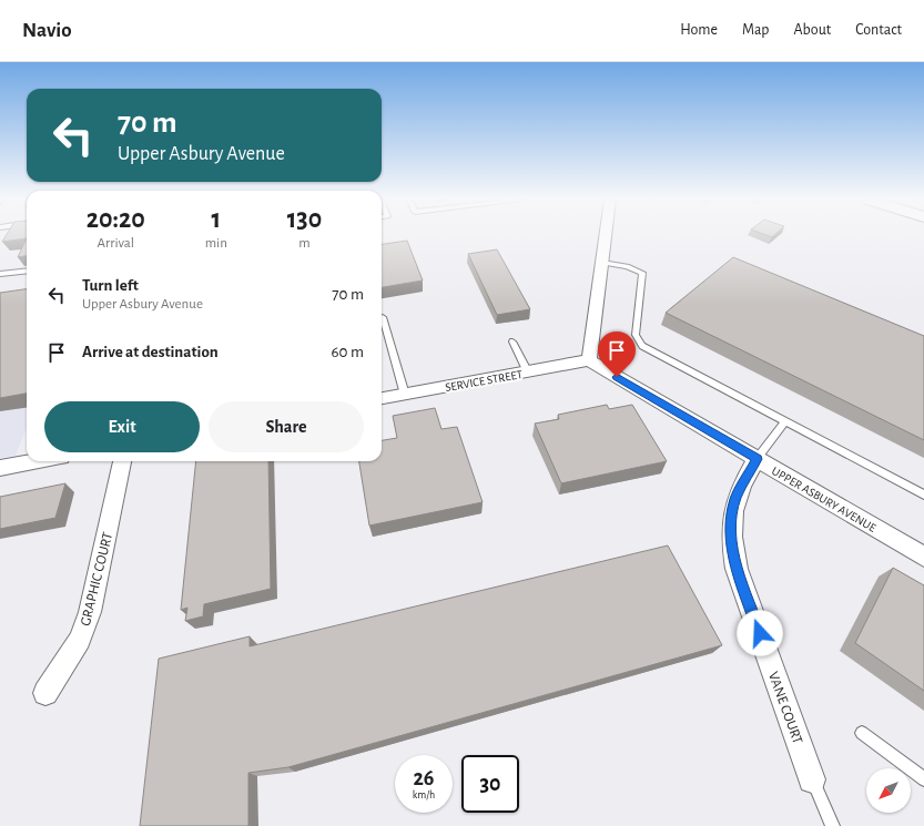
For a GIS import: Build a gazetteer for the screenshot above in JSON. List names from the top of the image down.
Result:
{
  "streets": {
    "street": [
      "SERVICE STREET",
      "UPPER ASBURY AVENUE",
      "GRAPHIC COURT",
      "VANE COURT"
    ]
  },
  "crossings": [
    ["SERVICE STREET", "UPPER ASBURY AVENUE"],
    ["UPPER ASBURY AVENUE", "VANE COURT"]
  ],
  "north": "bottom left",
  "page": {
    "header": "Navio",
    "nav": [
      "Home",
      "Map",
      "About",
      "Contact"
    ],
    "turn": ["70 m", "Upper Asbury Avenue"],
    "eta": [
      "20:20",
      "Arrival",
      "1",
      "min",
      "130",
      "m"
    ],
    "list": [
      {
        "name": "Turn left",
        "note": "Upper Asbury Avenue",
        "value": "70 m"
      },
      {
        "name": "Arrive at destination",
        "value": "60 m"
      }
    ],
    "buttons": ["Exit", "Share"],
    "speed": "26 km/h",
    "limit": "30"
  }
}
